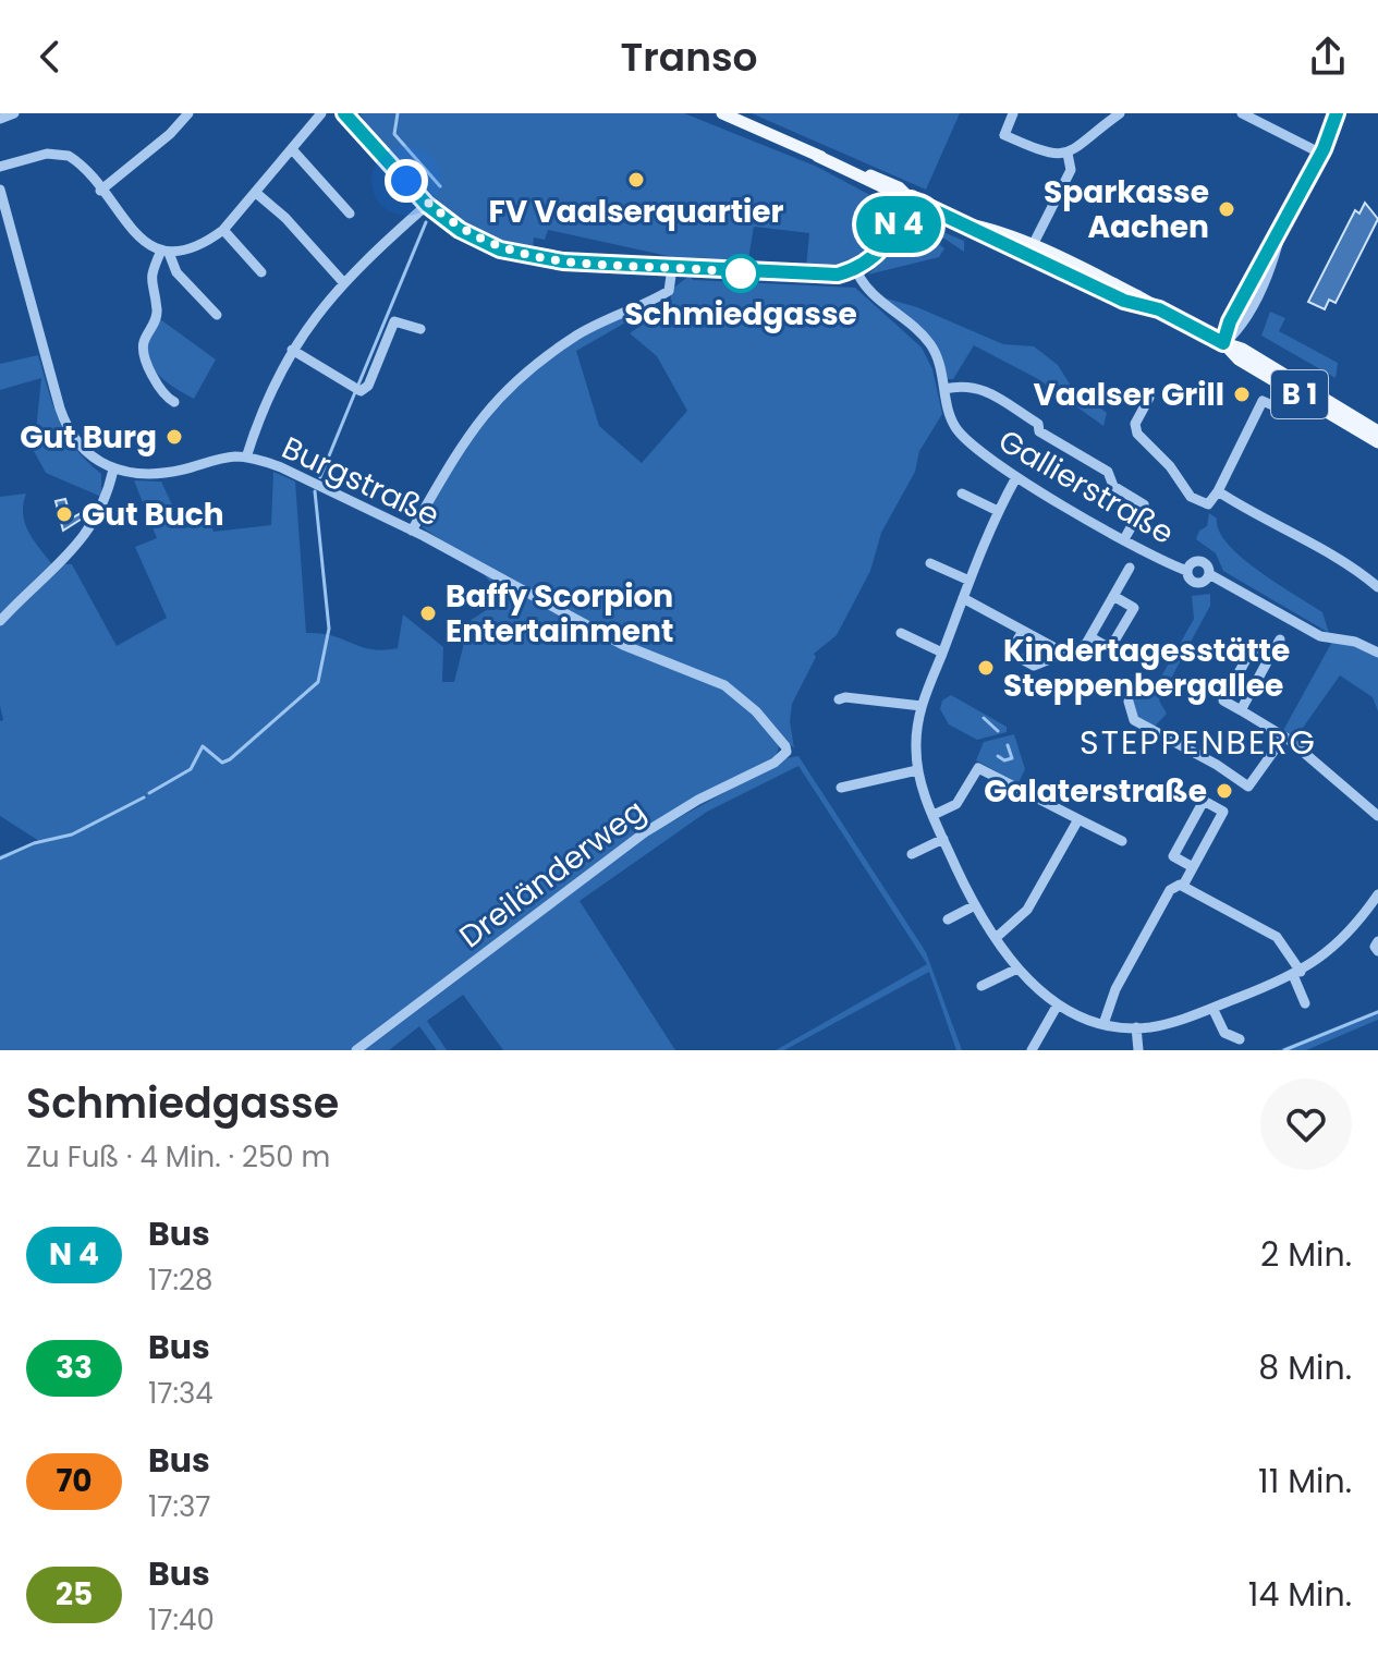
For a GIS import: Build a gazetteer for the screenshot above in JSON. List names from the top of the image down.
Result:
{
  "streets": {
    "main road": ["B 1"],
    "street": ["Burgstraße", "Gallierstraße", "Dreiländerweg"]
  },
  "crossings": [
    ["Burgstraße", "Dreiländerweg"]
  ],
  "districts": ["STEPPENBERG"],
  "places": [
    "FV Vaalserquartier",
    "Sparkasse Aachen",
    "Schmiedgasse",
    "Vaalser Grill",
    "Gut Burg",
    "Gut Buch",
    "Baffy Scorpion Entertainment",
    "Kindertagesstätte Steppenbergallee",
    "Galaterstraße"
  ],
  "page": {
    "header": "Transo",
    "on_map": "N 4",
    "heading": ["Schmiedgasse", "Zu Fuß · 4 Min. · 250 m"],
    "list": [
      {
        "mark": "N 4",
        "name": "Bus",
        "note": "17:28",
        "value": "2 Min."
      },
      {
        "mark": "33",
        "name": "Bus",
        "note": "17:34",
        "value": "8 Min."
      },
      {
        "mark": "70",
        "name": "Bus",
        "note": "17:37",
        "value": "11 Min."
      },
      {
        "mark": "25",
        "name": "Bus",
        "note": "17:40",
        "value": "14 Min."
      }
    ]
  }
}
